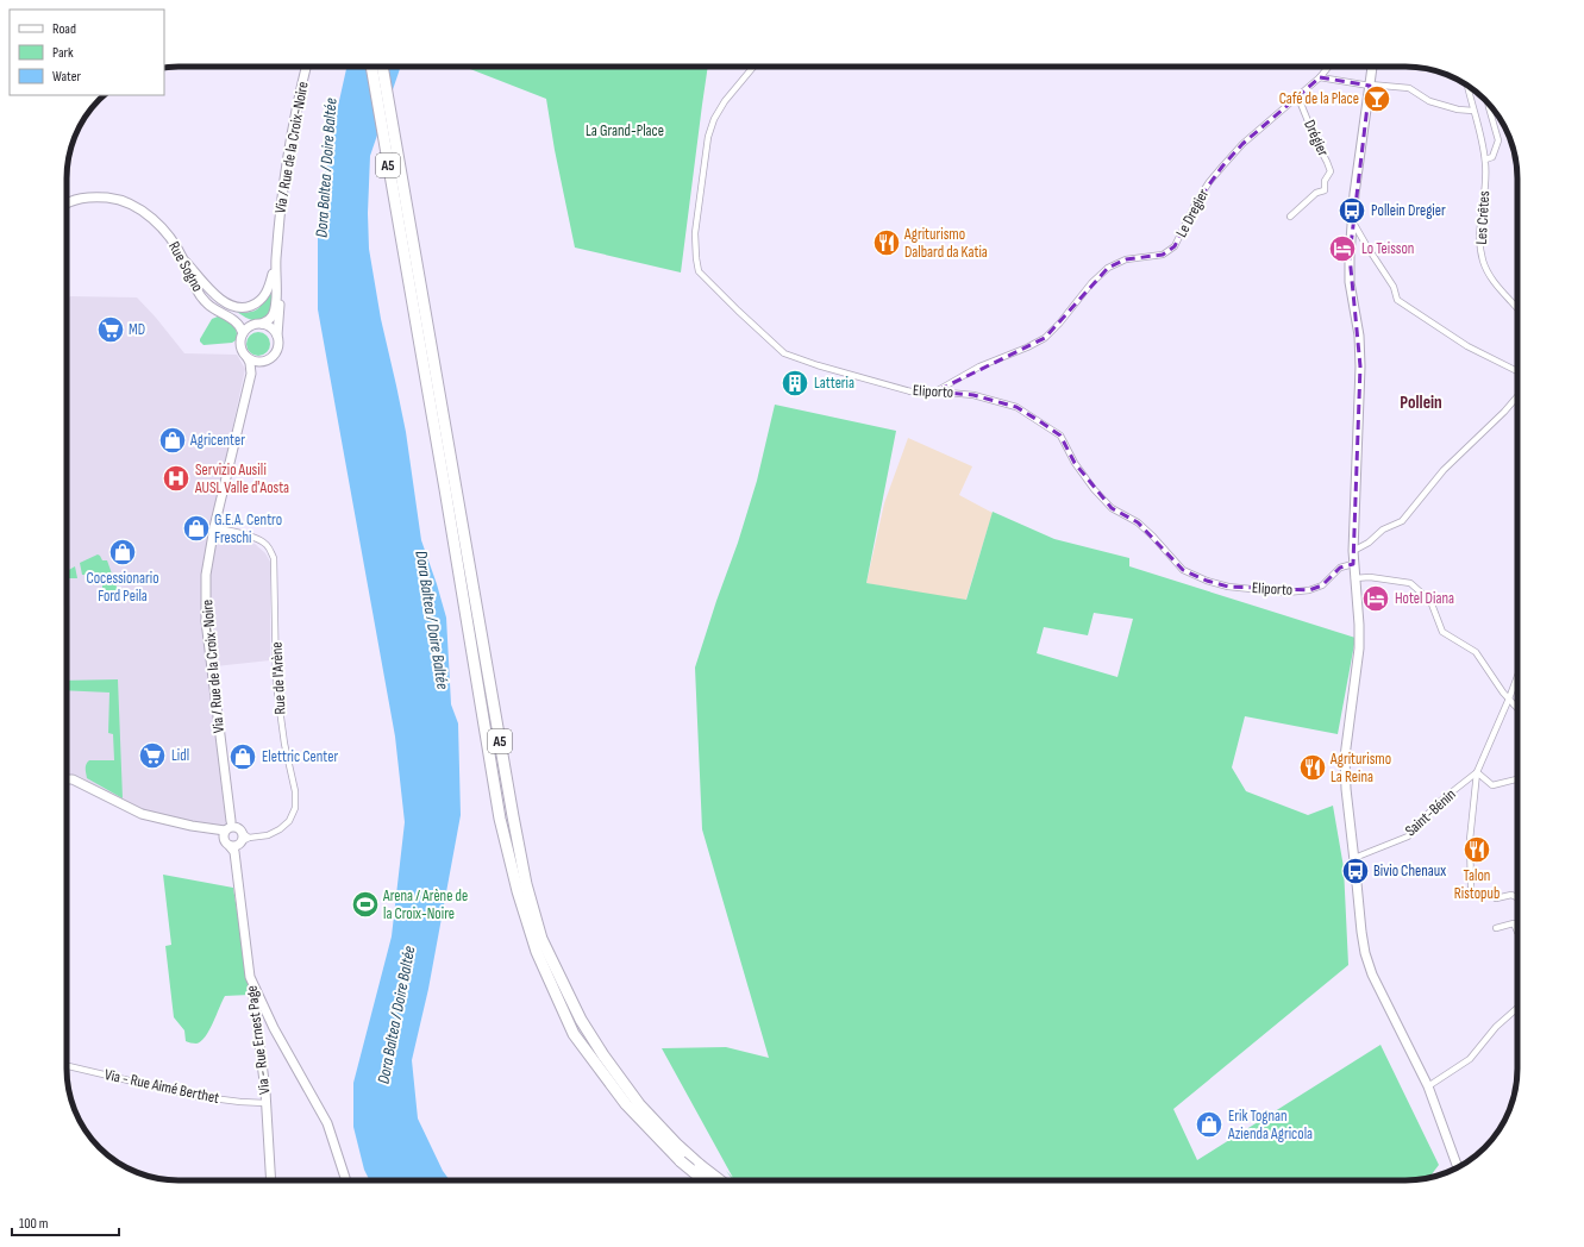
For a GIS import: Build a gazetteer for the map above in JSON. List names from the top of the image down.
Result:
{
  "streets": {
    "highway": ["A5"],
    "street": [
      "Drégier",
      "Via / Rue de la Croix-Noire",
      "Le Dregier",
      "Les Crêtes",
      "Rue Sogno",
      "Eliporto",
      "Rue de l'Arène",
      "Saint-Bénin",
      "Via - Rue Ernest Page",
      "Via - Rue Aimé Berthet"
    ]
  },
  "crossings": [
    ["Drégier", "Le Dregier"],
    ["Via / Rue de la Croix-Noire", "Rue Sogno"],
    ["Via / Rue de la Croix-Noire", "Rue de l'Arène"],
    ["Via / Rue de la Croix-Noire", "Via - Rue Ernest Page"],
    ["Le Dregier", "Eliporto"],
    ["Via - Rue Ernest Page", "Via - Rue Aimé Berthet"]
  ],
  "districts": ["Pollein"],
  "water": ["Dora Baltea / Doire Baltée"],
  "parks": ["La Grand-Place"],
  "places": {
    "bar": ["Café de la Place"],
    "bus stop": ["Pollein Dregier", "Bivio Chenaux"],
    "restaurant": ["Agriturismo Dalbard da Katia", "Agriturismo La Reina", "Talon Ristopub"],
    "hotel": ["Lo Teisson", "Hotel Diana"],
    "supermarket": ["MD", "Lidl"],
    "building": ["Latteria"],
    "shop": [
      "Agricenter",
      "G.E.A. Centro Freschi",
      "Cocessionario Ford Peila",
      "Elettric Center",
      "Erik Tognan Azienda Agricola"
    ],
    "hospital": ["Servizio Ausili AUSL Valle d'Aosta"],
    "sports": ["Arena / Arène de la Croix-Noire"]
  },
  "legend": ["Road", "Park", "Water"],
  "scale_bar": "100 m"
}
